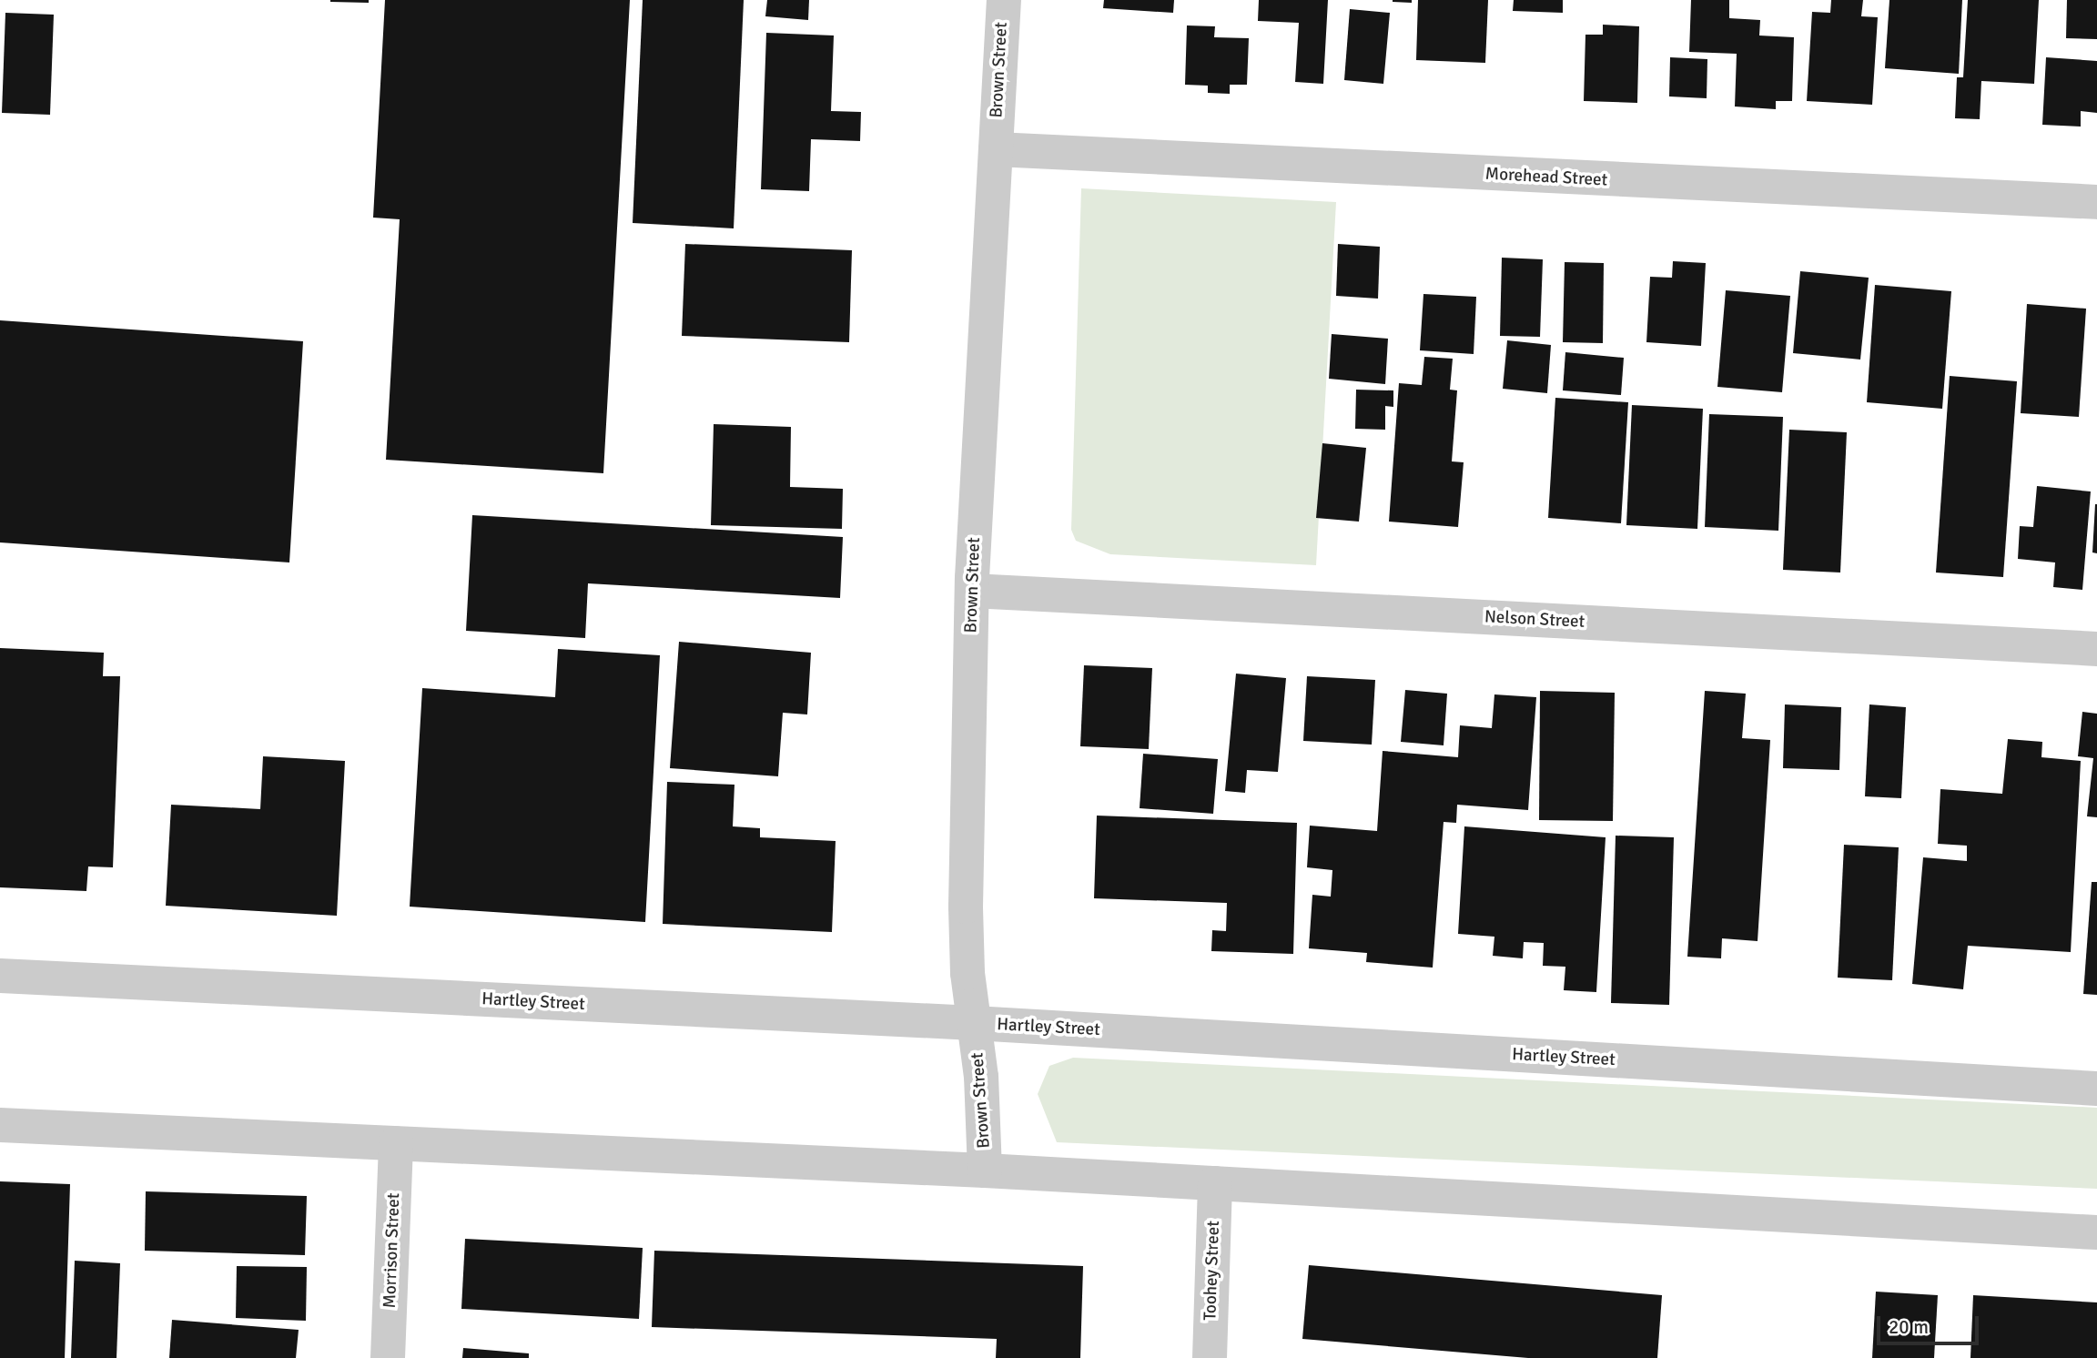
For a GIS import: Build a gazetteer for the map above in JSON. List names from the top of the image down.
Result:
{
  "streets": {
    "street": [
      "Brown Street",
      "Morehead Street",
      "Nelson Street",
      "Hartley Street",
      "Morrison Street",
      "Toohey Street"
    ]
  },
  "crossings": [
    ["Brown Street", "Morehead Street"],
    ["Brown Street", "Nelson Street"],
    ["Brown Street", "Hartley Street"]
  ],
  "scale_bar": "20 m"
}
